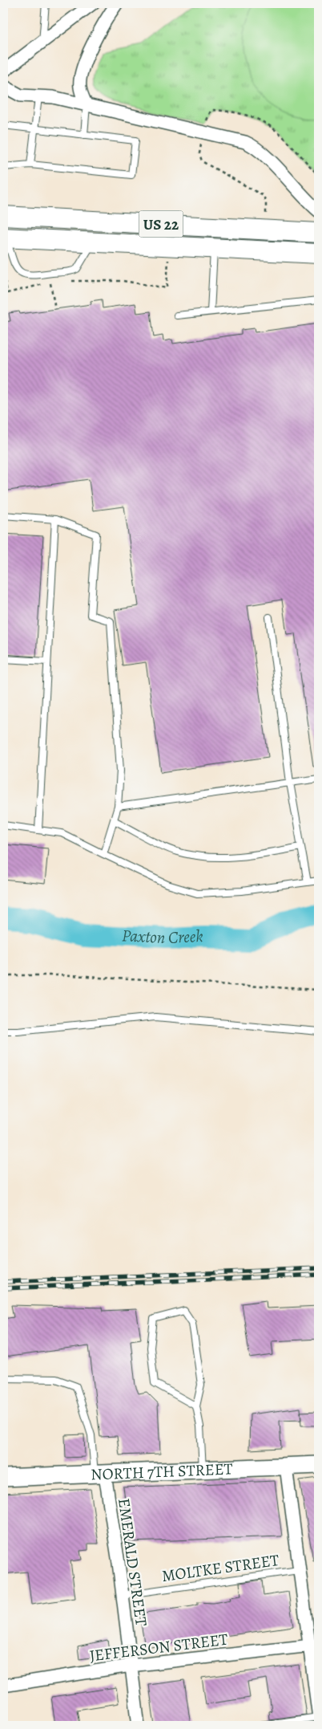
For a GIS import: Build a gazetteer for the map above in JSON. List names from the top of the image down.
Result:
{
  "streets": {
    "highway": ["US 22"],
    "main road": ["NORTH 7TH STREET"],
    "street": ["EMERALD STREET", "JEFFERSON STREET"],
    "lane": ["MOLTKE STREET"]
  },
  "crossings": [
    ["NORTH 7TH STREET", "EMERALD STREET"],
    ["EMERALD STREET", "MOLTKE STREET"],
    ["EMERALD STREET", "JEFFERSON STREET"]
  ],
  "water": ["Paxton Creek"]
}
